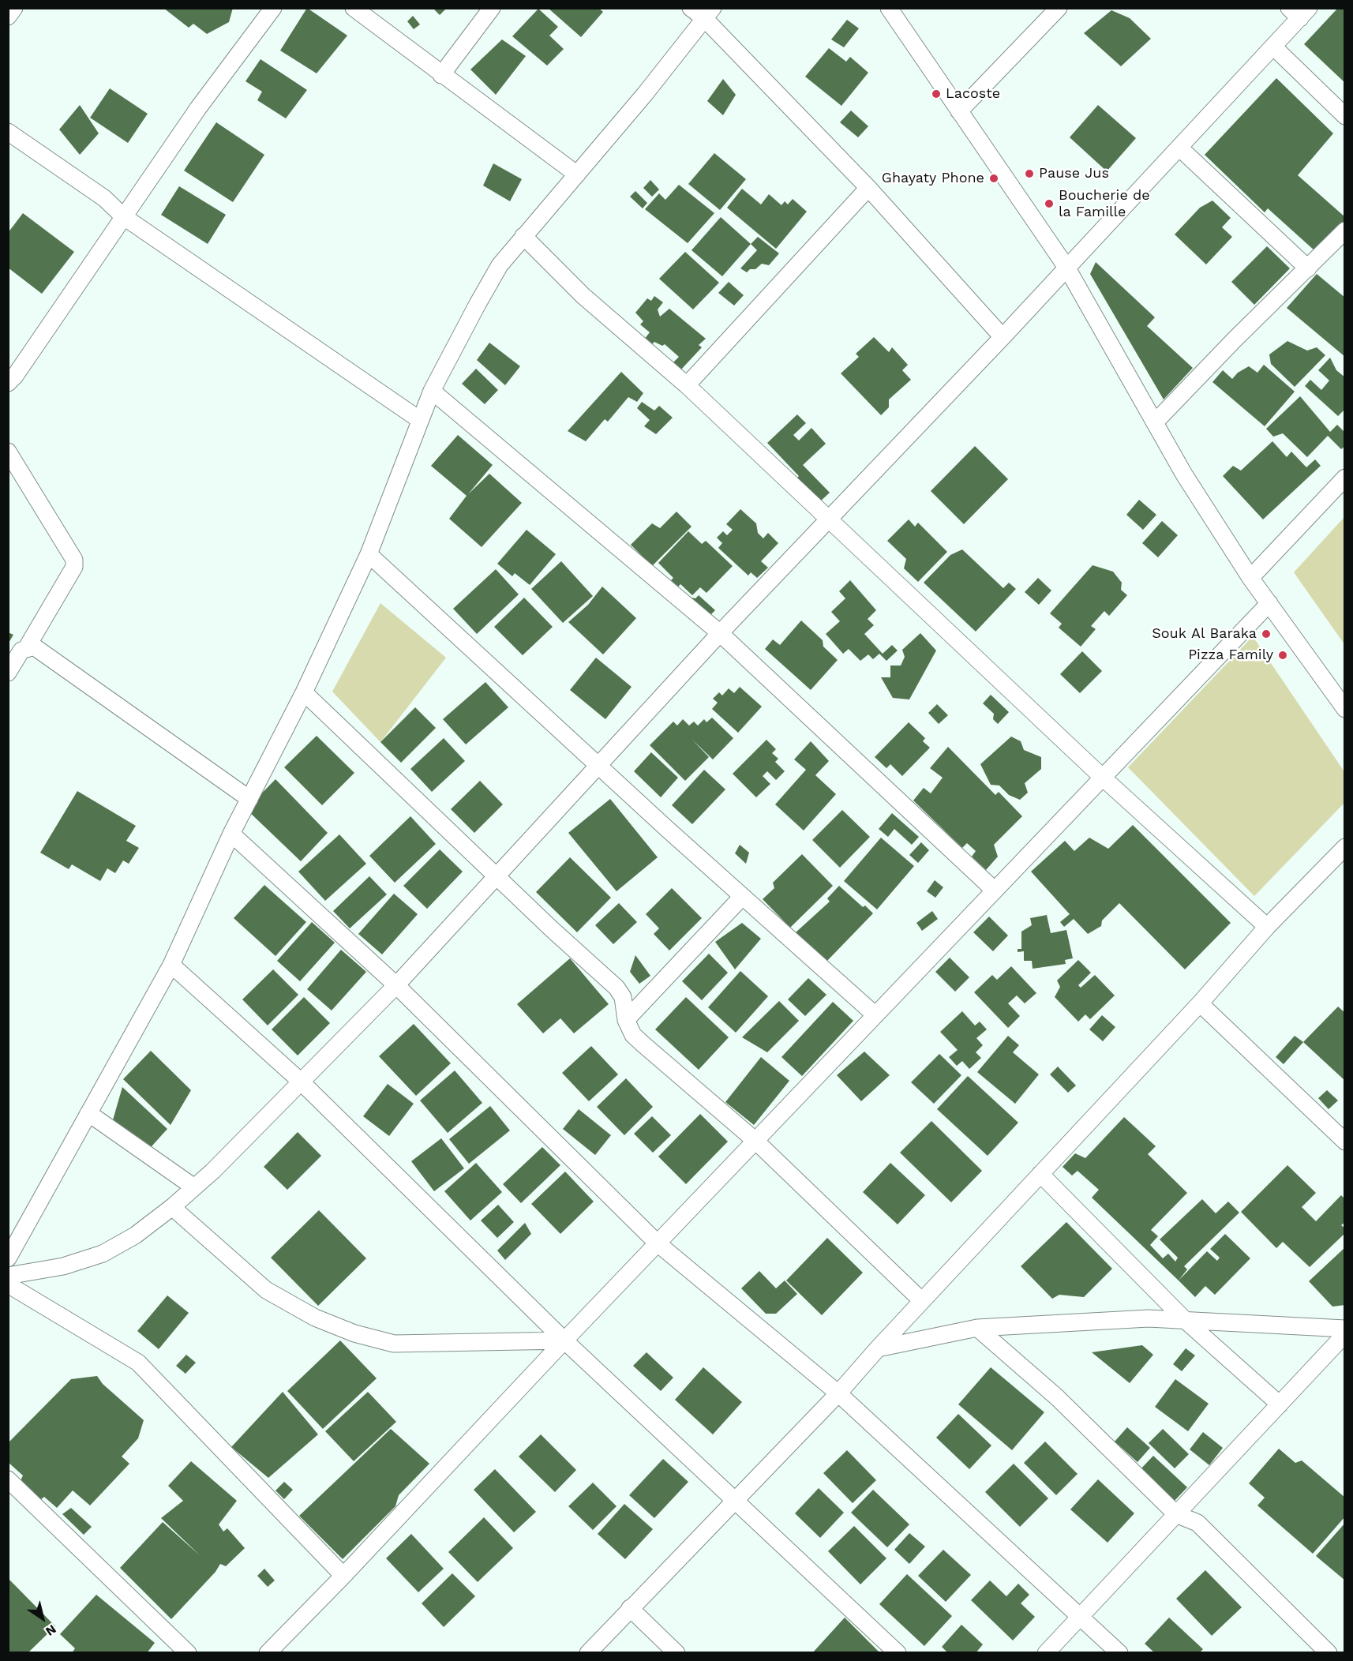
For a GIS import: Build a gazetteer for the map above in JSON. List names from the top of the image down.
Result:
{
  "places": [
    "Lacoste",
    "Pause Jus",
    "Ghayaty Phone",
    "Boucherie de la Famille",
    "Souk Al Baraka",
    "Pizza Family"
  ],
  "north": "bottom right"
}
